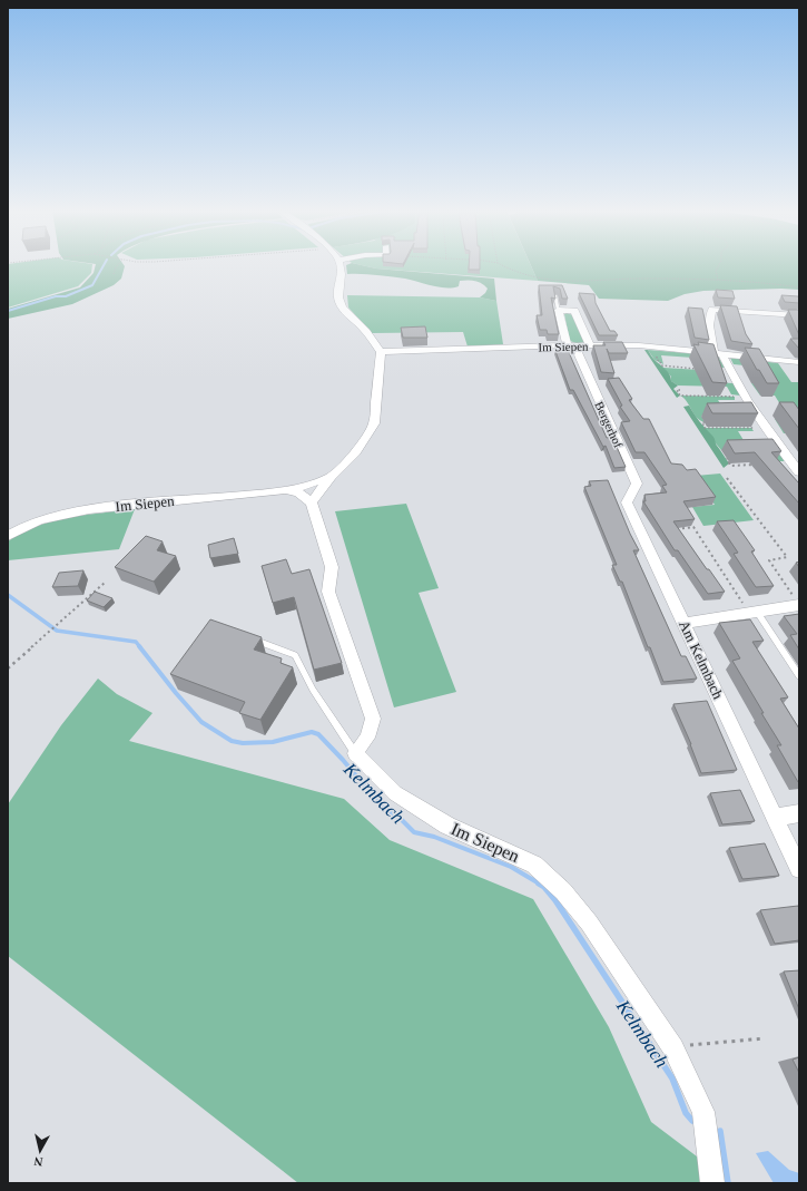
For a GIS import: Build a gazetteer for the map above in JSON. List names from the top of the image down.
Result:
{
  "streets": {
    "street": ["Im Siepen", "Bergerhof", "Am Kelmbach"]
  },
  "crossings": [
    ["Im Siepen", "Bergerhof"],
    ["Bergerhof", "Am Kelmbach"]
  ],
  "water": ["Kelmbach"],
  "north": "bottom"
}
